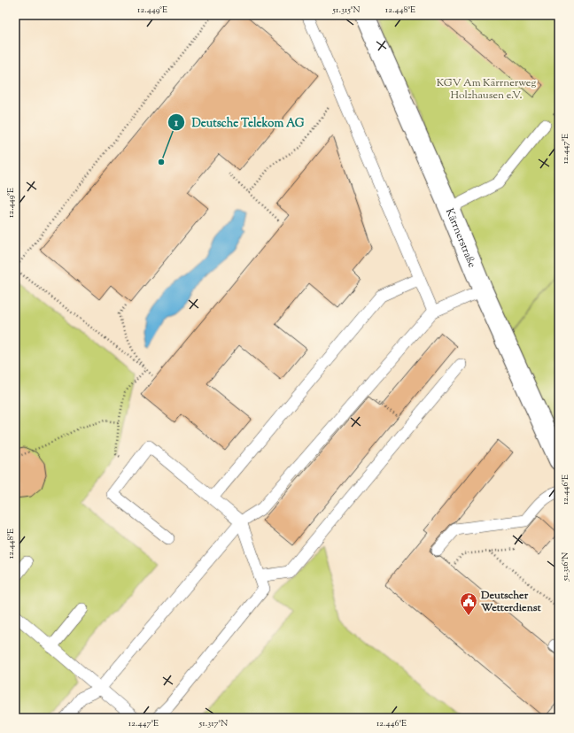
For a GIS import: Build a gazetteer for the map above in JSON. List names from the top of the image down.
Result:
{
  "streets": {
    "street": ["Kärrnerstraße"]
  },
  "parks": ["KGV Am Kärrnerweg Holzhausen e.V."],
  "places": {
    "other": ["Deutsche Telekom AG"],
    "public building": ["Deutscher Wetterdienst"]
  },
  "coordinates": [
    "12.449°E",
    "51.315°N",
    "12.448°E",
    "12.447°E",
    "12.446°E",
    "51.316°N",
    "51.317°N"
  ]
}
